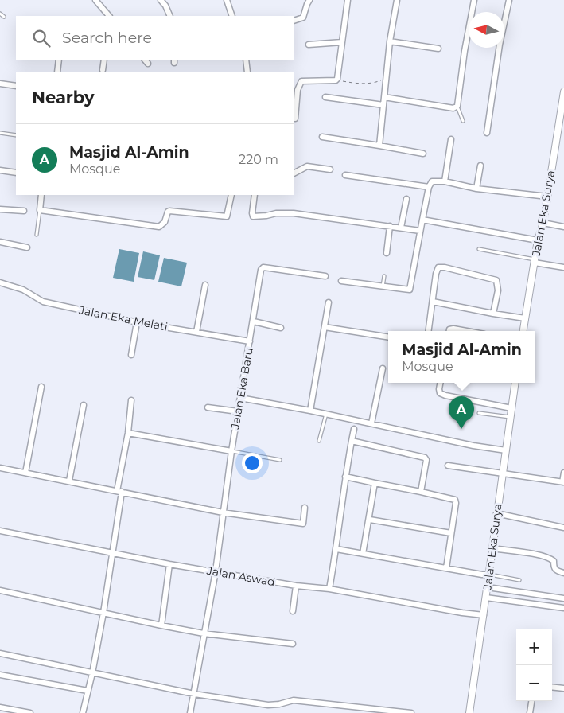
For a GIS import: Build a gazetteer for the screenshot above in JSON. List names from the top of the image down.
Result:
{
  "streets": {
    "street": [
      "Jalan Eka Surya",
      "Jalan Eka Melati",
      "Jalan Eka Baru",
      "Jalan Aswad"
    ]
  },
  "crossings": [
    ["Jalan Eka Surya", "Jalan Aswad"],
    ["Jalan Eka Melati", "Jalan Eka Baru"],
    ["Jalan Eka Baru", "Jalan Aswad"]
  ],
  "north": "left",
  "page": {
    "search": "Search here",
    "heading": "Nearby",
    "list": [
      {
        "mark": "A",
        "name": "Masjid Al-Amin",
        "note": "Mosque",
        "value": "220 m"
      }
    ],
    "popup": ["Masjid Al-Amin", "Mosque"],
    "pins": "A",
    "map_buttons": ["+", "−"]
  }
}
